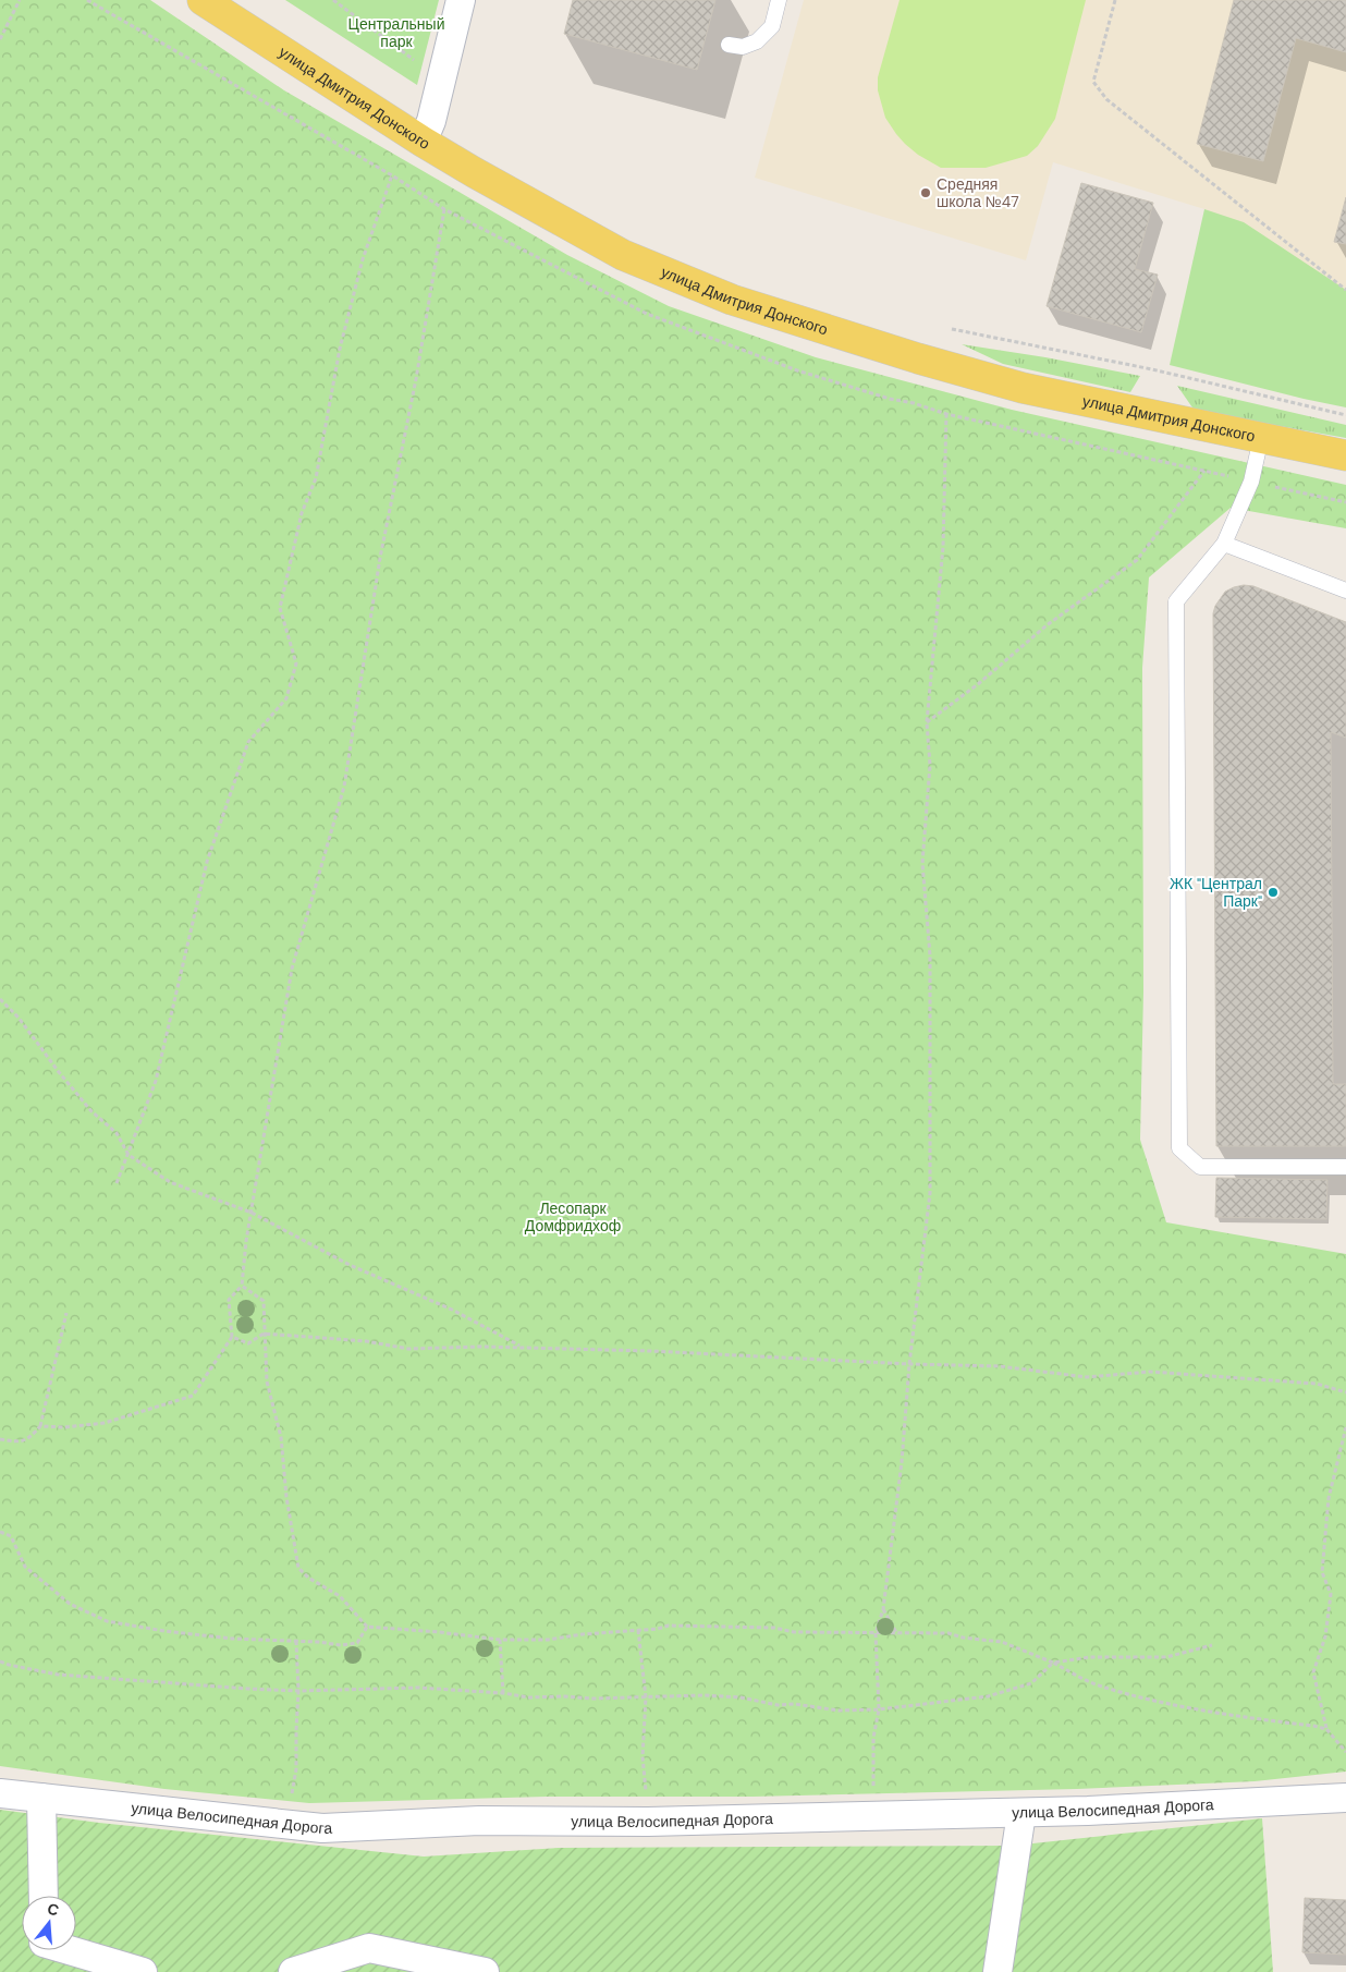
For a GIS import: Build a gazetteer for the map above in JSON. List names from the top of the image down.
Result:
{
  "streets": {
    "main road": ["улица Дмитрия Донского"],
    "street": ["улица Велосипедная Дорога"]
  },
  "parks": ["Центральный парк", "Лесопарк Домфридхоф"],
  "places": ["Средняя школа №47", "ЖК \"Централ Парк\""],
  "north": "top"
}
